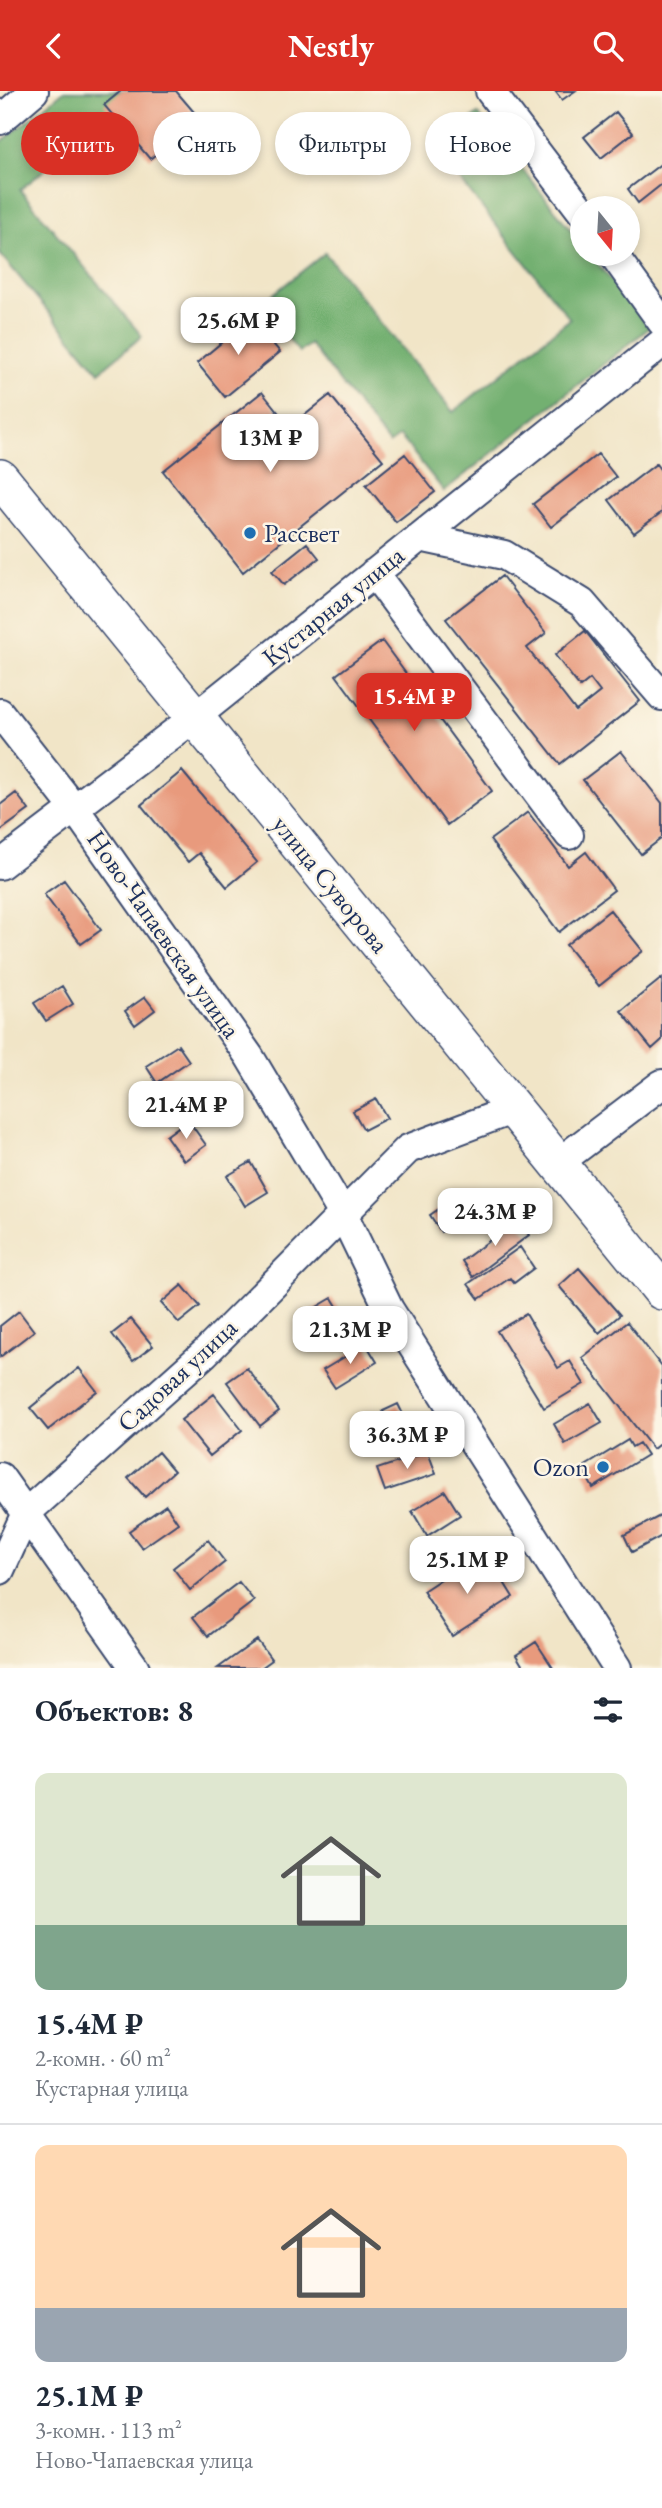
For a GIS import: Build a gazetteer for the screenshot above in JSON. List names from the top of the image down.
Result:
{
  "streets": {
    "main road": ["улица Суворова"],
    "street": ["Кустарная улица", "Ново-Чапаевская улица", "Садовая улица"]
  },
  "crossings": [
    ["Кустарная улица", "улица Суворова"],
    ["Кустарная улица", "Ново-Чапаевская улица"],
    ["улица Суворова", "Садовая улица"],
    ["Ново-Чапаевская улица", "Садовая улица"]
  ],
  "places": ["Рассвет", "Ozon"],
  "north": "bottom",
  "page": {
    "header": "Nestly",
    "chip": [
      "Купить",
      "Снять",
      "Фильтры",
      "Новое"
    ],
    "price": [
      "25.6M ₽",
      "13M ₽",
      "15.4M ₽",
      "21.4M ₽",
      "24.3M ₽",
      "21.3M ₽",
      "36.3M ₽",
      "25.1M ₽"
    ],
    "heading": "Объектов: 8",
    "list": [
      {
        "name": "15.4M ₽",
        "note": "2-комн. · 60 m² · Кустарная улица"
      },
      {
        "name": "25.1M ₽",
        "note": "3-комн. · 113 m² · Ново-Чапаевская улица"
      }
    ]
  }
}
